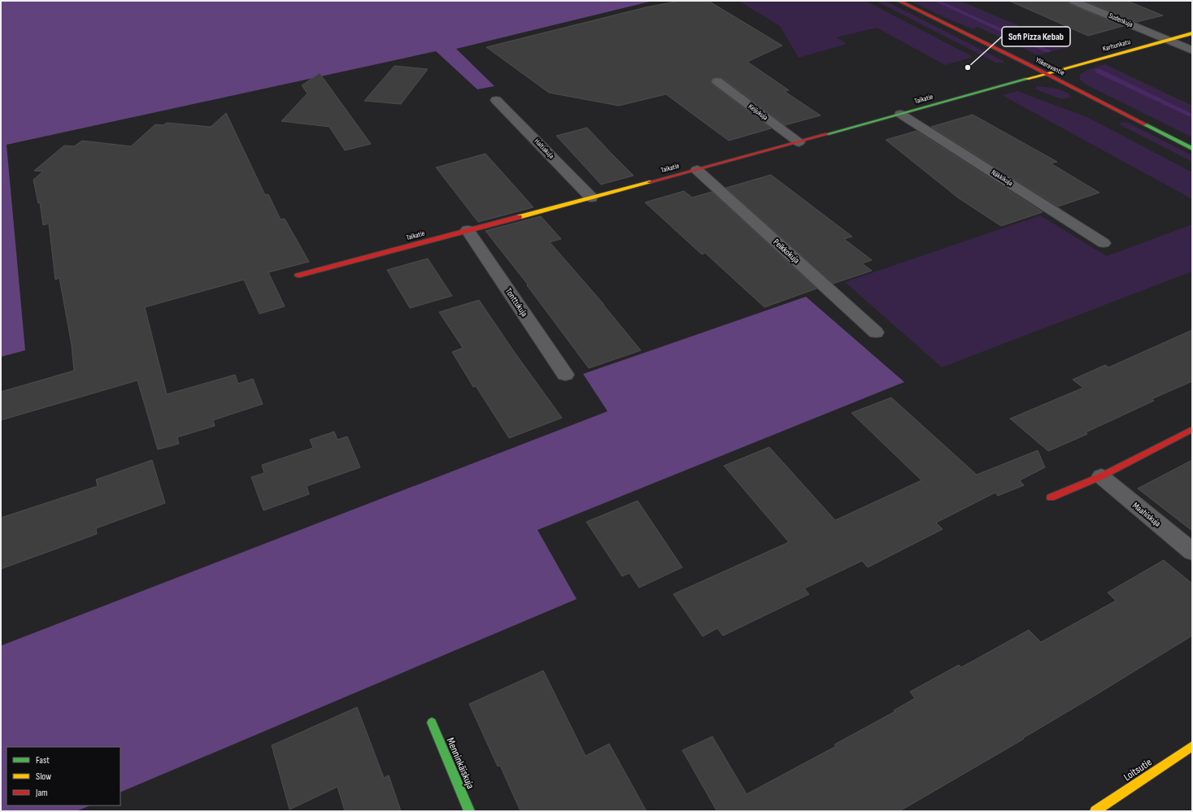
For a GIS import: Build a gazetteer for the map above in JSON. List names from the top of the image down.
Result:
{
  "streets": {
    "street": [
      "Sudenkuja",
      "Karhunkatu",
      "Ylikeravantie",
      "Taikatie",
      "Keijukuja",
      "Haltiakuja",
      "Näkkikuja",
      "Peikkokuja",
      "Tonttukuja",
      "Maahiskuja",
      "Menninkäiskuja",
      "Loitsutie"
    ]
  },
  "crossings": [
    ["Sudenkuja", "Karhunkatu"],
    ["Karhunkatu", "Ylikeravantie"],
    ["Karhunkatu", "Taikatie"],
    ["Ylikeravantie", "Taikatie"],
    ["Taikatie", "Keijukuja"],
    ["Taikatie", "Haltiakuja"],
    ["Taikatie", "Näkkikuja"],
    ["Taikatie", "Peikkokuja"],
    ["Taikatie", "Tonttukuja"]
  ],
  "places": ["Sofi Pizza Kebab"],
  "legend": ["Fast", "Slow", "Jam"]
}
